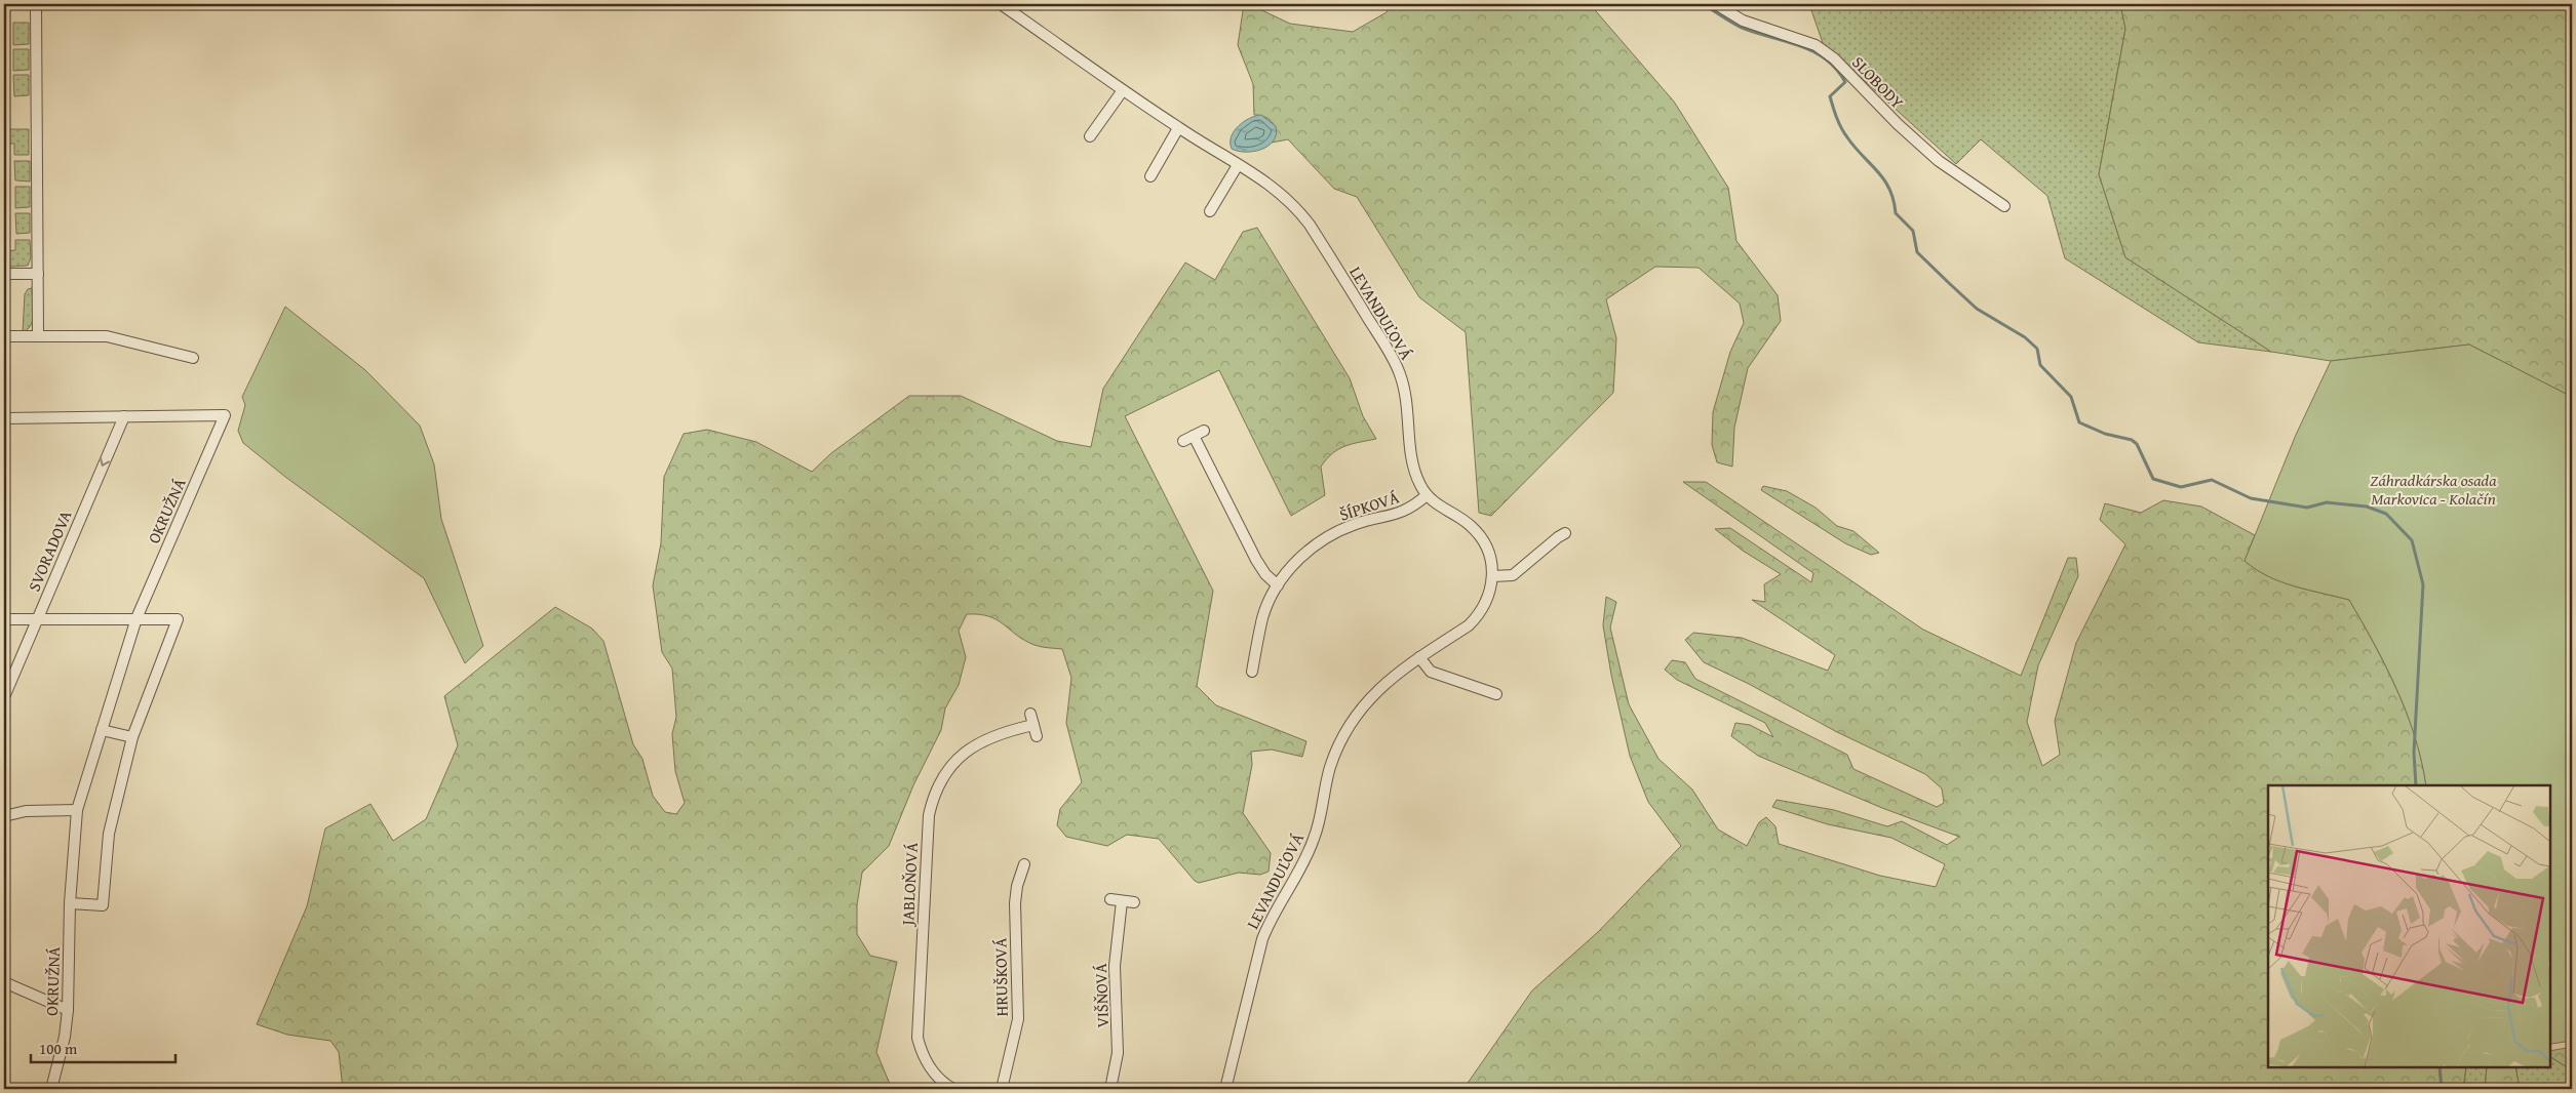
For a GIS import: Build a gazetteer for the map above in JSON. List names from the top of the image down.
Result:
{
  "streets": {
    "street": [
      "SLOBODY",
      "LEVANDUĽOVÁ",
      "ŠÍPKOVÁ",
      "OKRUŽNÁ",
      "SVORADOVA",
      "JABLOŇOVÁ",
      "HRUŠKOVÁ",
      "VIŠŇOVÁ"
    ]
  },
  "crossings": [
    ["LEVANDUĽOVÁ", "ŠÍPKOVÁ"],
    ["OKRUŽNÁ", "SVORADOVA"]
  ],
  "one_way": ["SVORADOVA"],
  "parks": ["Záhradkárska osada Markovica - Kolačín"],
  "scale_bar": "100 m"
}
